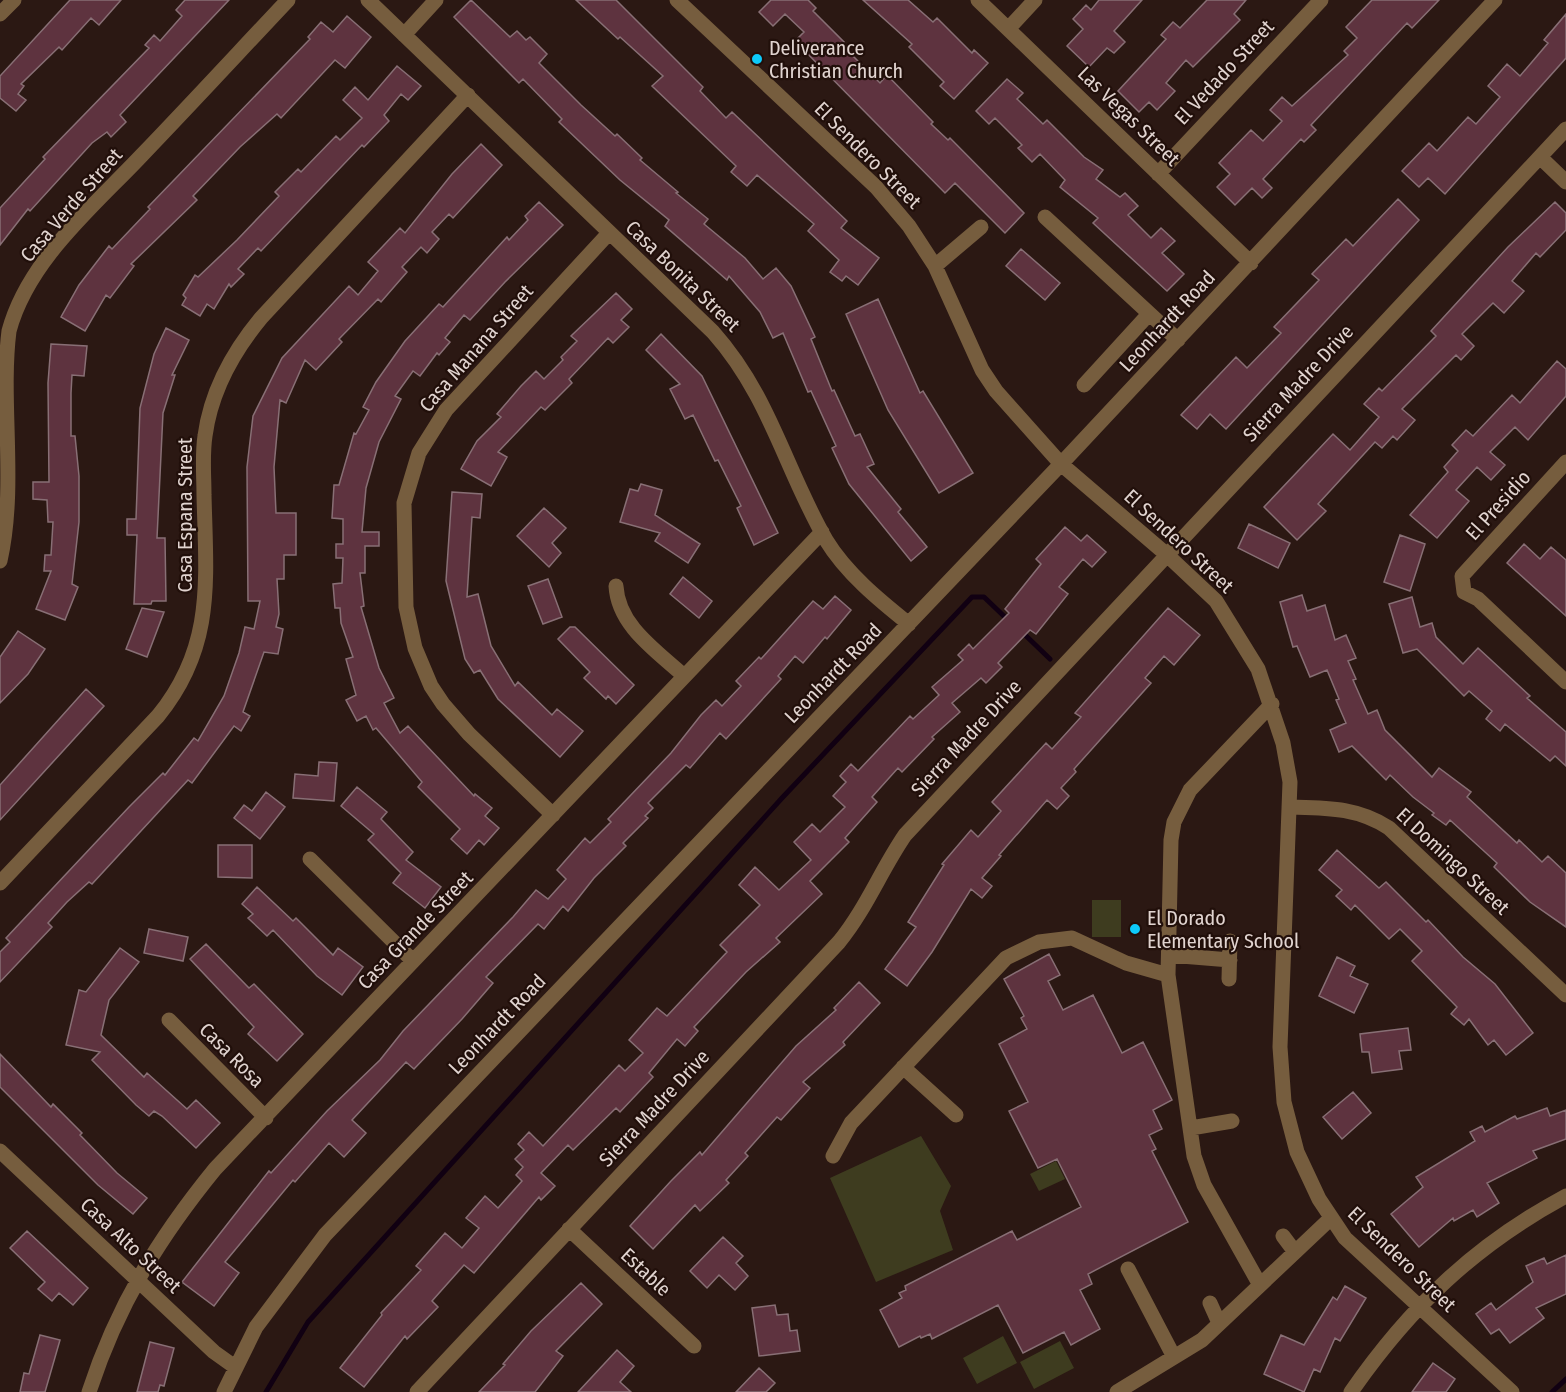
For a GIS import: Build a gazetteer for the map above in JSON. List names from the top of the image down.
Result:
{
  "streets": {
    "street": [
      "El Vedado Street",
      "Las Vegas Street",
      "El Sendero Street",
      "Casa Verde Street",
      "Casa Bonita Street",
      "Leonhardt Road",
      "Casa Manana Street",
      "Sierra Madre Drive",
      "El Presidio",
      "Casa Espana Street",
      "El Domingo Street",
      "Casa Grande Street",
      "Casa Rosa",
      "Casa Alto Street",
      "Estable"
    ]
  },
  "crossings": [
    ["El Vedado Street", "Las Vegas Street"],
    ["Las Vegas Street", "Leonhardt Road"],
    ["El Sendero Street", "Leonhardt Road"],
    ["El Sendero Street", "Sierra Madre Drive"],
    ["El Sendero Street", "El Domingo Street"],
    ["Casa Bonita Street", "Leonhardt Road"],
    ["Casa Bonita Street", "Casa Manana Street"],
    ["Casa Bonita Street", "Casa Espana Street"],
    ["Casa Bonita Street", "Casa Grande Street"],
    ["Leonhardt Road", "Casa Alto Street"],
    ["Casa Manana Street", "Casa Grande Street"],
    ["Sierra Madre Drive", "Estable"],
    ["Casa Grande Street", "Casa Rosa"],
    ["Casa Grande Street", "Casa Alto Street"]
  ],
  "places": ["Deliverance Christian Church", "El Dorado Elementary School"]
}
